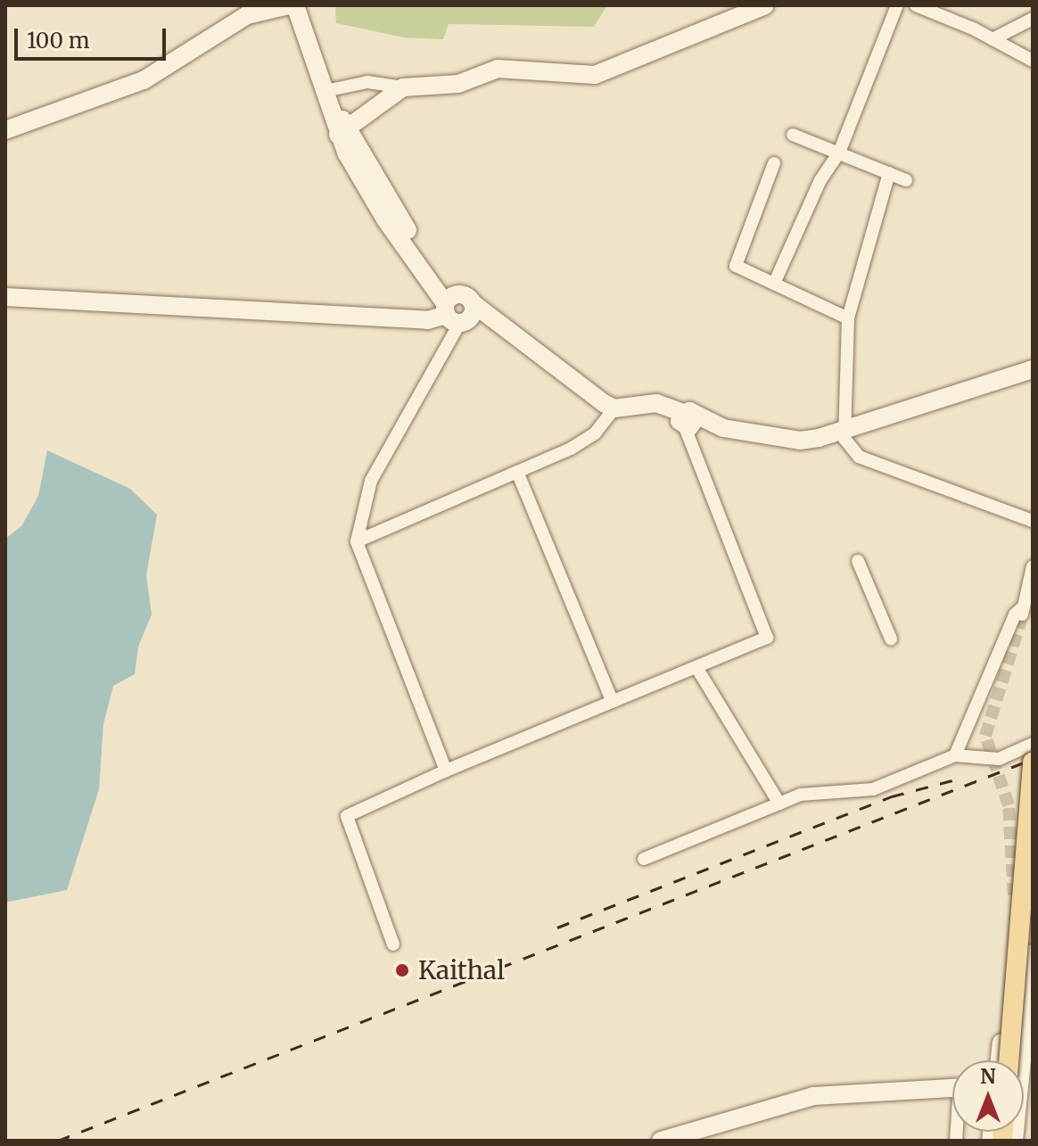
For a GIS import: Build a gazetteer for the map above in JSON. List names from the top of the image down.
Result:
{
  "places": ["Kaithal"],
  "scale_bar": "100 m",
  "north": "top"
}
